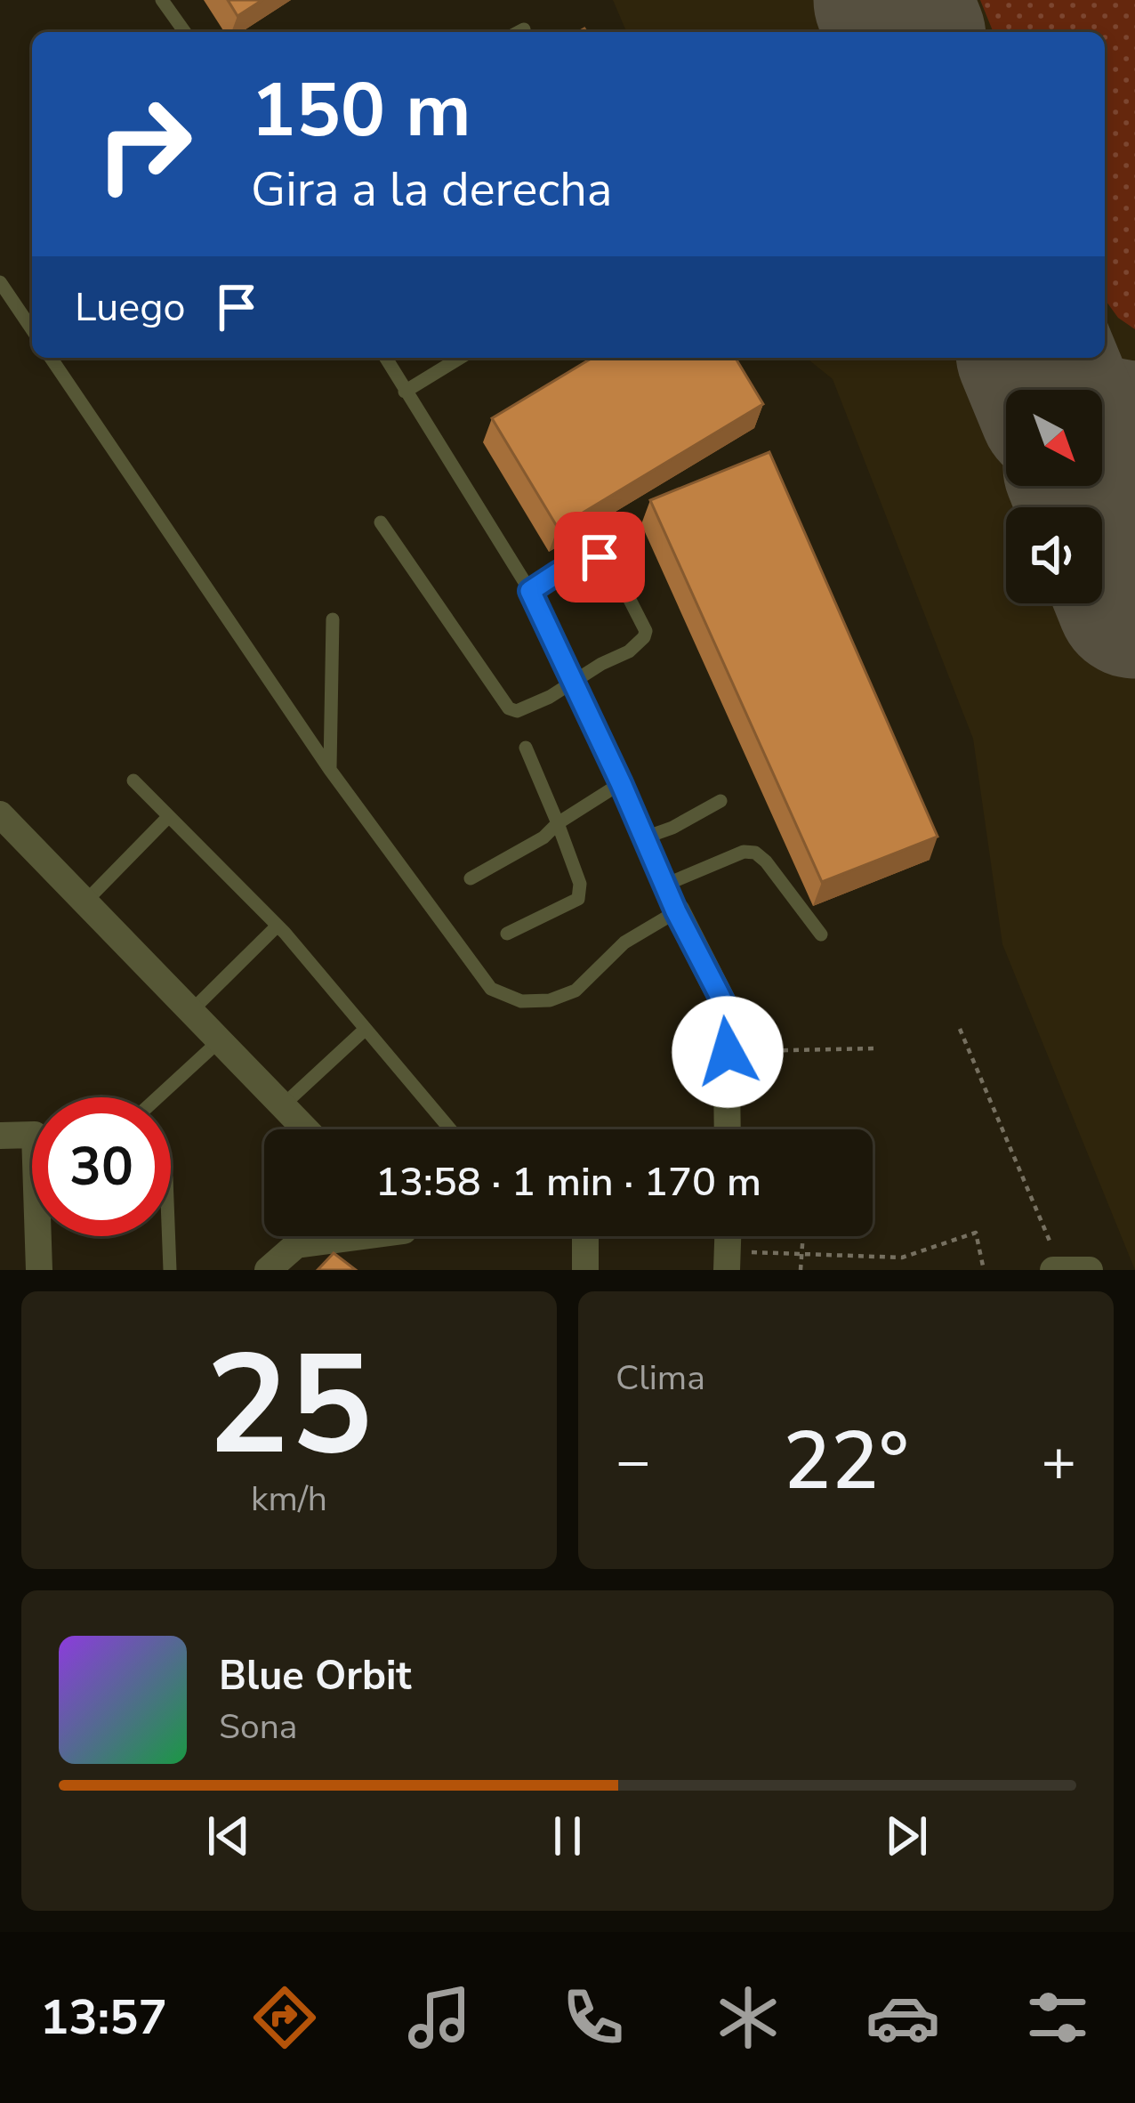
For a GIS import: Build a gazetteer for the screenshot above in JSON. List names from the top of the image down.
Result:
{
  "north": "bottom right",
  "page": {
    "turn": ["150 m", "Gira a la derecha"],
    "then": "Luego",
    "limit": "30",
    "trip": "13:58 · 1 min · 170 m",
    "tile": [
      ["25", "km/h"],
      "Clima"
    ],
    "heat": ["−", "22°", "+"],
    "song": ["Blue Orbit", "Sona"],
    "tabs": "13:57"
  }
}
